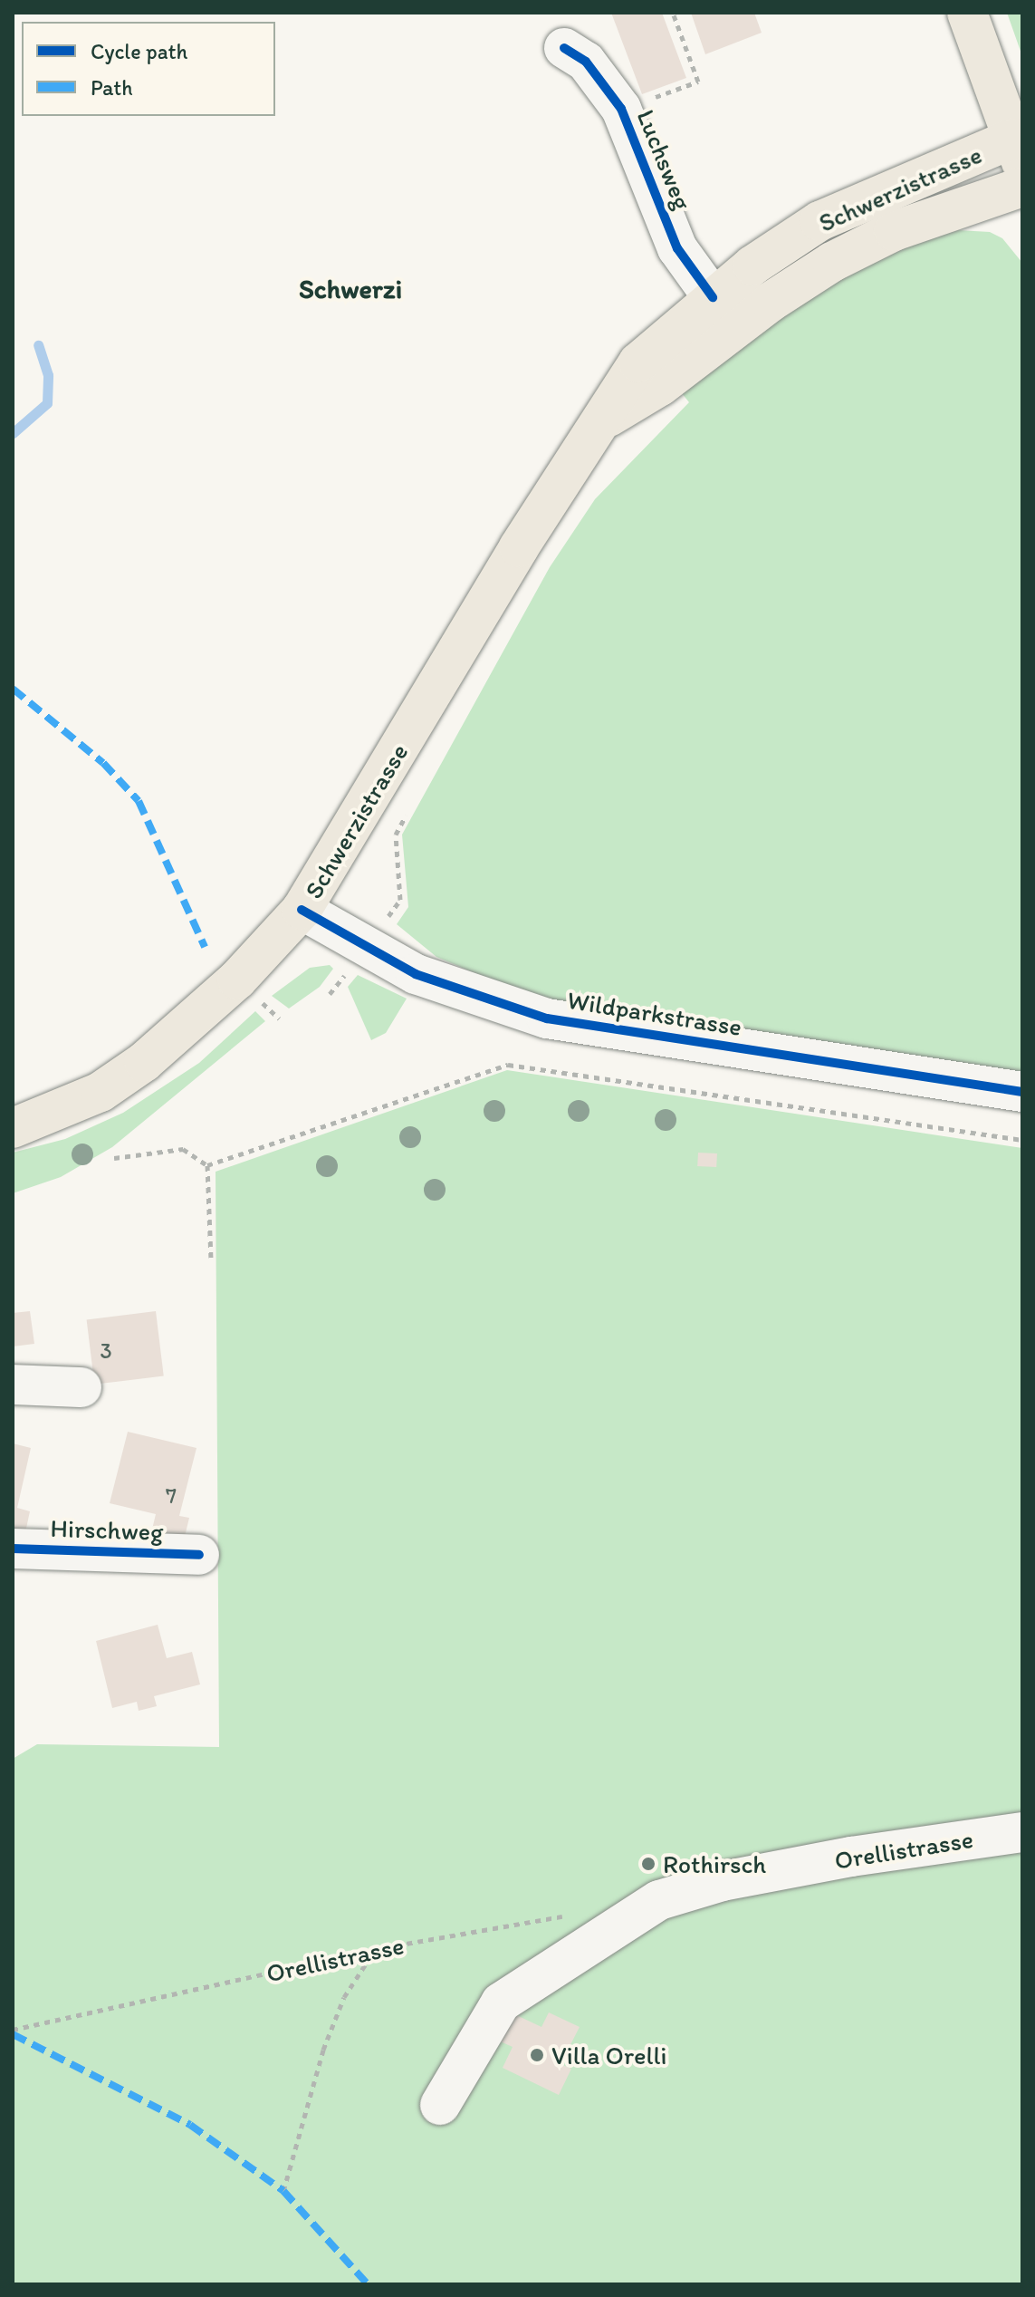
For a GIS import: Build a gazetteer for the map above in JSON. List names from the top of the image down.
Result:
{
  "streets": {
    "main road": ["Schwerzistrasse"],
    "street": [
      "Luchsweg",
      "Wildparkstrasse",
      "Hirschweg",
      "Orellistrasse"
    ]
  },
  "crossings": [
    ["Luchsweg", "Schwerzistrasse"],
    ["Schwerzistrasse", "Wildparkstrasse"]
  ],
  "districts": ["Schwerzi"],
  "places": ["Rothirsch", "Villa Orelli"],
  "house_numbers": ["3", "7"],
  "legend": ["Cycle path", "Path"]
}
